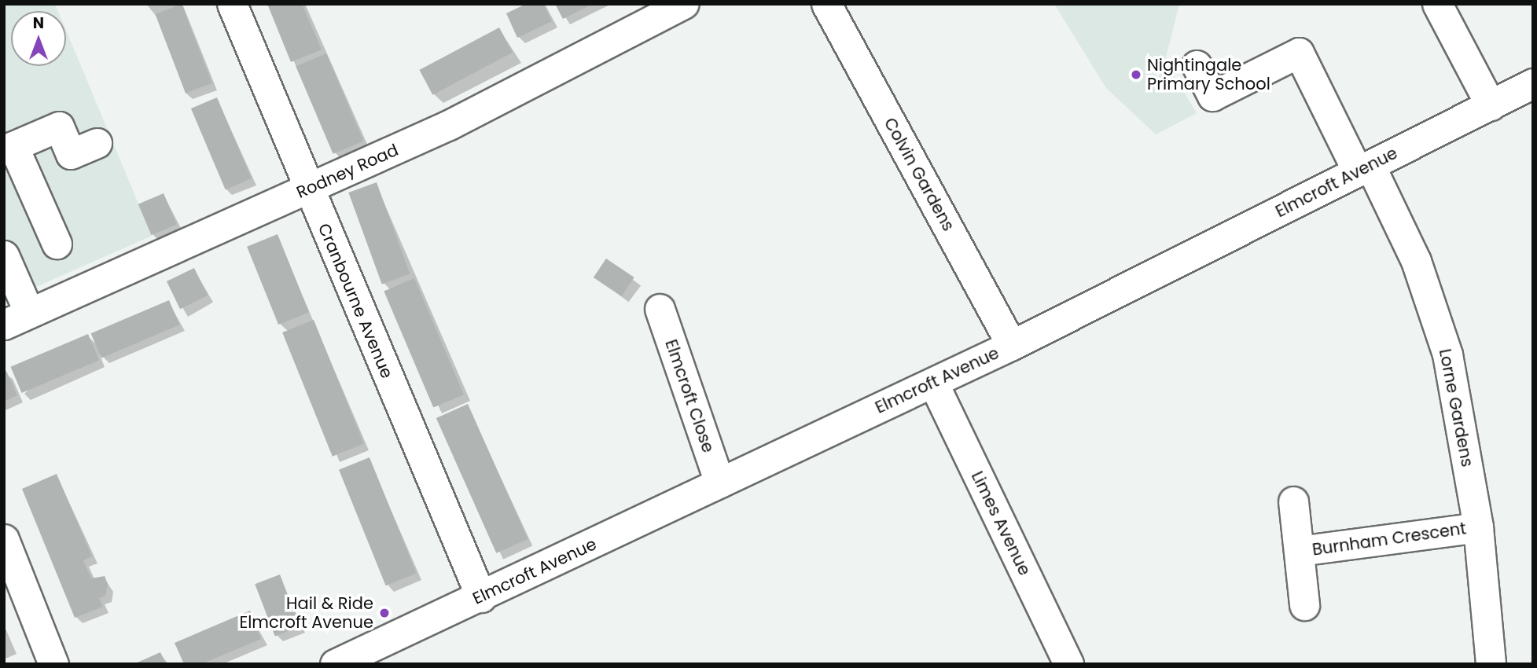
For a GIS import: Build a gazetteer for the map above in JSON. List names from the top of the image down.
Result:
{
  "streets": {
    "street": [
      "Rodney Road",
      "Colvin Gardens",
      "Elmcroft Avenue",
      "Cranbourne Avenue",
      "Elmcroft Close",
      "Lorne Gardens",
      "Limes Avenue",
      "Burnham Crescent"
    ]
  },
  "crossings": [
    ["Rodney Road", "Cranbourne Avenue"],
    ["Colvin Gardens", "Elmcroft Avenue"],
    ["Elmcroft Avenue", "Cranbourne Avenue"],
    ["Elmcroft Avenue", "Elmcroft Close"],
    ["Elmcroft Avenue", "Lorne Gardens"],
    ["Elmcroft Avenue", "Limes Avenue"],
    ["Lorne Gardens", "Burnham Crescent"]
  ],
  "places": ["Nightingale Primary School", "Hail & Ride Elmcroft Avenue"],
  "north": "top"
}
